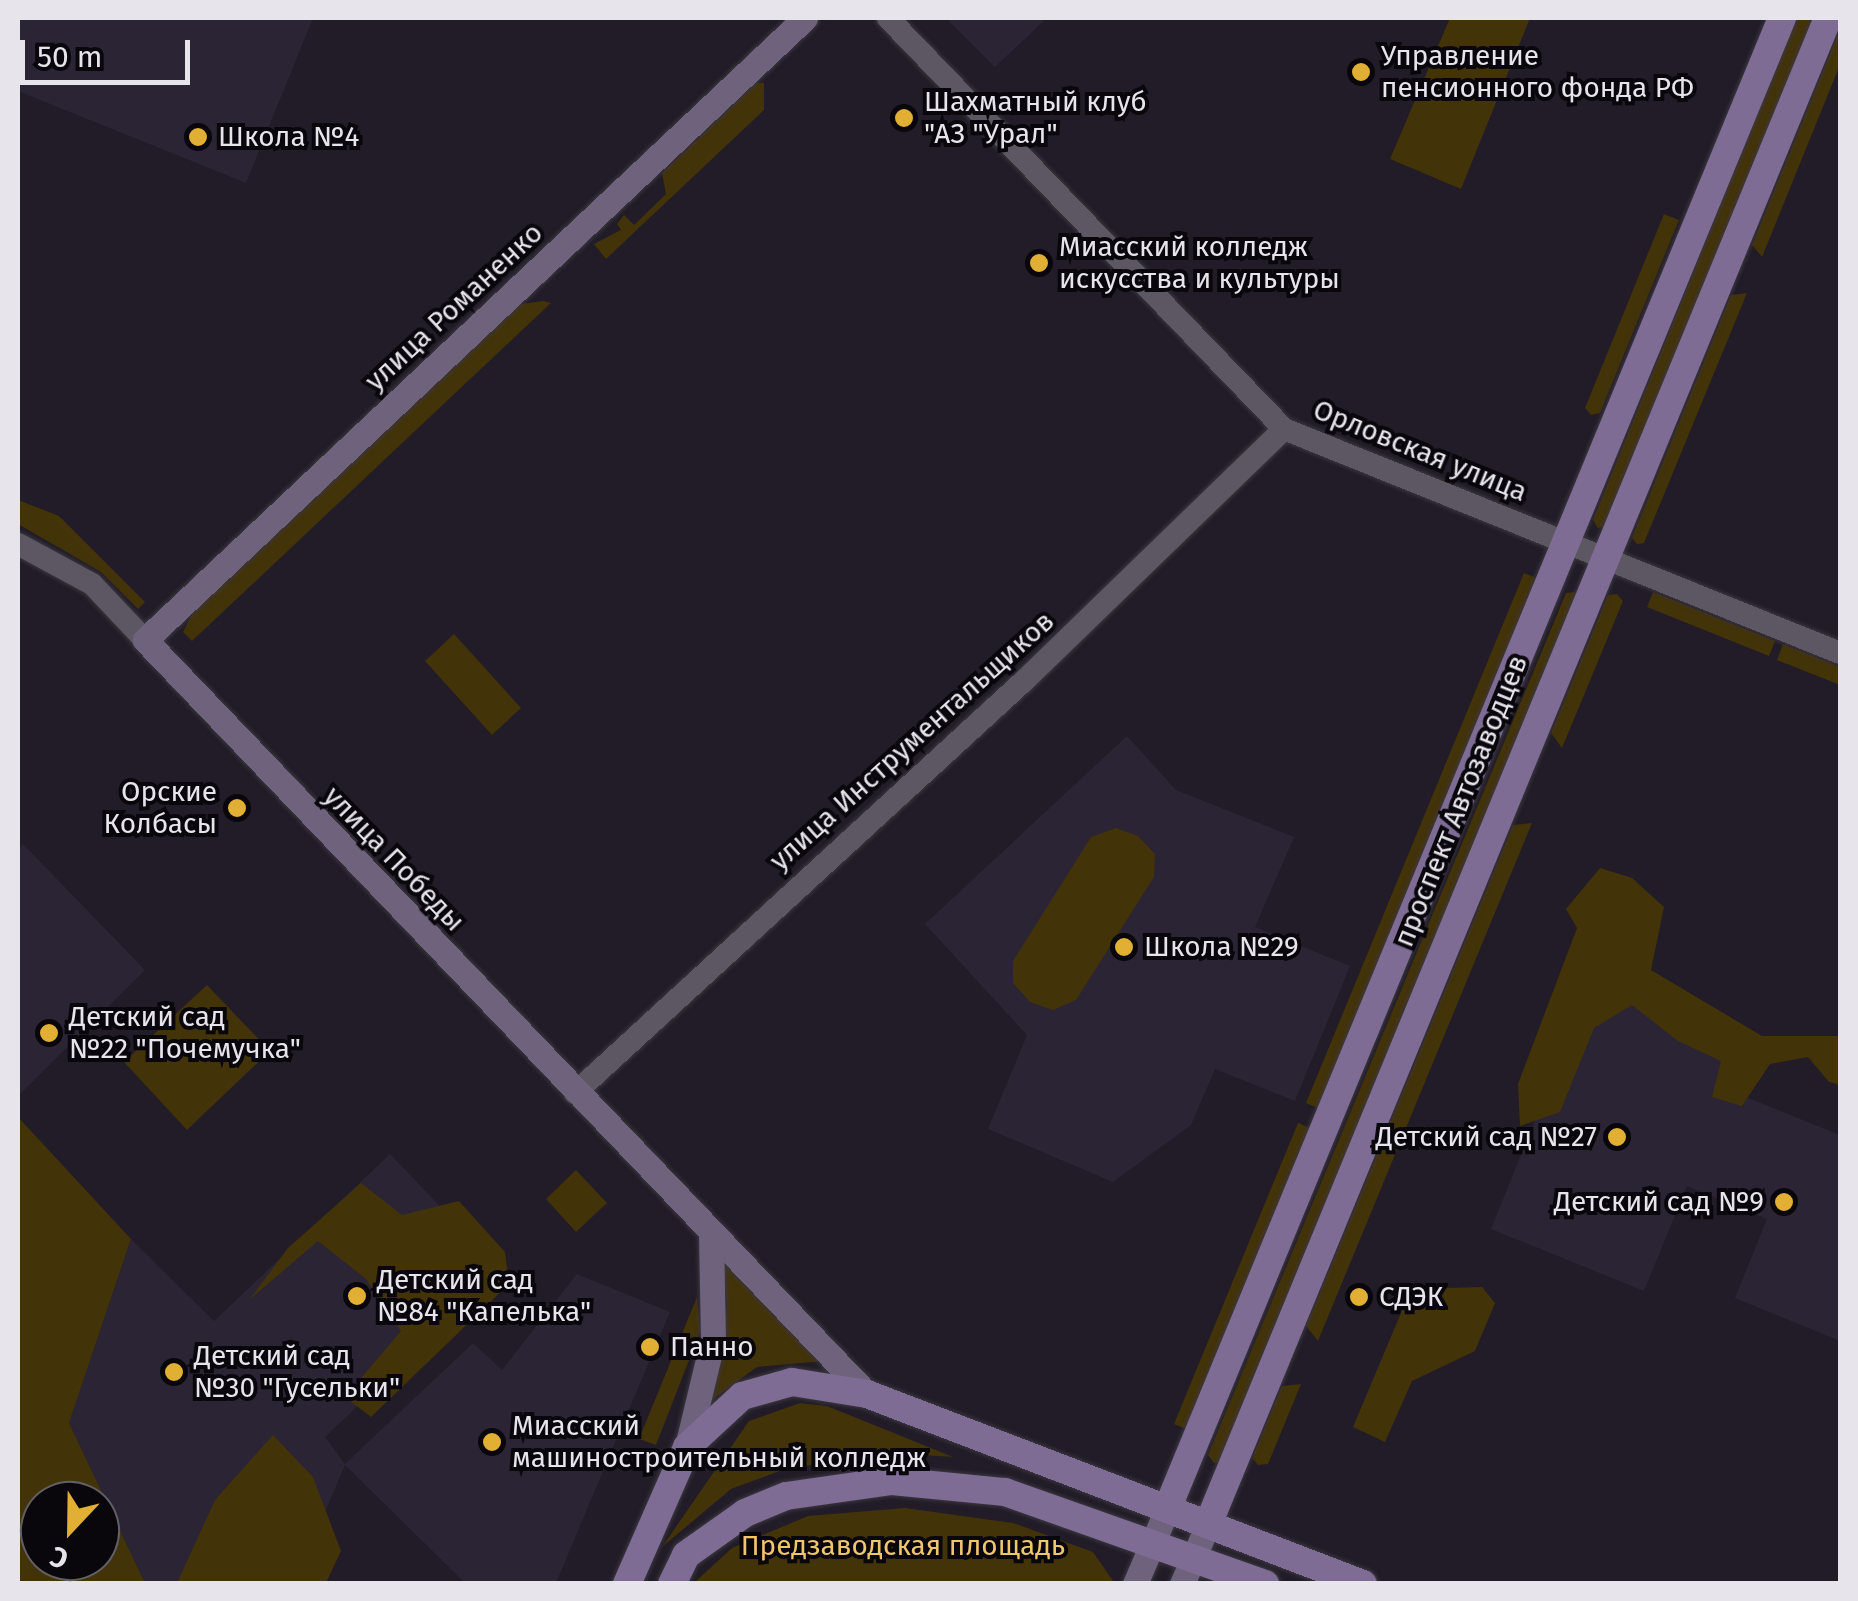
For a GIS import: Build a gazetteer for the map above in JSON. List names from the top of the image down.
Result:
{
  "streets": {
    "main road": ["улица Романенко", "проспект Автозаводцев", "улица Победы"],
    "street": ["Орловская улица", "улица Инструментальщиков"]
  },
  "crossings": [
    ["улица Романенко", "улица Победы"],
    ["Орловская улица", "улица Инструментальщиков"],
    ["Орловская улица", "проспект Автозаводцев"],
    ["улица Инструментальщиков", "улица Победы"]
  ],
  "parks": ["Предзаводская площадь"],
  "places": [
    "Управление пенсионного фонда РФ",
    "Шахматный клуб \"АЗ \"Урал\"",
    "Школа №4",
    "Миасский колледж искусства и культуры",
    "Орские Колбасы",
    "Школа №29",
    "Детский сад №22 \"Почемучка\"",
    "Детский сад №27",
    "Детский сад №9",
    "Детский сад №84 \"Капелька\"",
    "СДЭК",
    "Панно",
    "Детский сад №30 \"Гусельки\"",
    "Миасский машиностроительный колледж"
  ],
  "scale_bar": "50 m",
  "north": "bottom"
}
